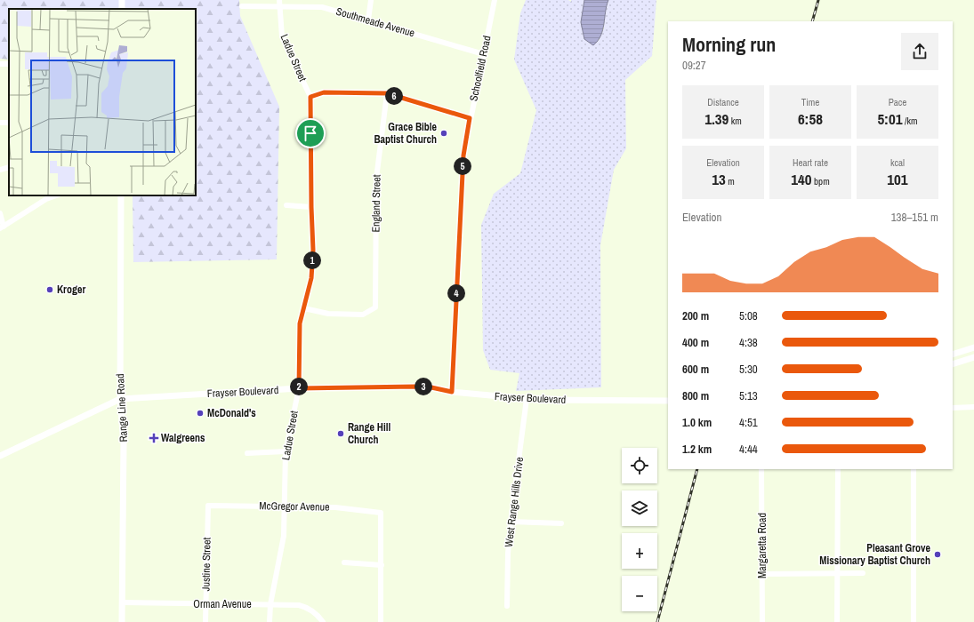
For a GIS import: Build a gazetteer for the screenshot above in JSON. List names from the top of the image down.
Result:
{
  "streets": {
    "main road": ["Frayser Boulevard", "Range Line Road"],
    "street": [
      "Southmeade Avenue",
      "Ladue Street",
      "Schoolfield Road",
      "England Street",
      "West Range Hills Drive",
      "McGregor Avenue",
      "Margaretta Road",
      "Justine Street",
      "Orman Avenue"
    ]
  },
  "crossings": [
    ["Southmeade Avenue", "Ladue Street"],
    ["Southmeade Avenue", "Schoolfield Road"],
    ["Ladue Street", "England Street"],
    ["Ladue Street", "Frayser Boulevard"],
    ["Ladue Street", "McGregor Avenue"],
    ["Ladue Street", "Orman Avenue"],
    ["Schoolfield Road", "Frayser Boulevard"],
    ["Frayser Boulevard", "Range Line Road"],
    ["Frayser Boulevard", "West Range Hills Drive"],
    ["Range Line Road", "Orman Avenue"],
    ["McGregor Avenue", "Justine Street"],
    ["Justine Street", "Orman Avenue"]
  ],
  "places": {
    "other": [
      "Grace Bible Baptist Church",
      "Kroger",
      "McDonald's",
      "Range Hill Church",
      "Pleasant Grove Missionary Baptist Church"
    ],
    "health": ["Walgreens"]
  },
  "page": {
    "heading": ["Morning run", "09:27"],
    "stats": [
      ["Distance", "1.39 km"],
      ["Time", "6:58"],
      ["Pace", "5:01 /km"],
      ["Elevation", "13 m"],
      ["Heart rate", "140 bpm"],
      ["kcal", "101"]
    ],
    "pins": [
      "6",
      "5",
      "1",
      "4",
      "2",
      "3"
    ],
    "chart": ["Elevation", "138–151 m"],
    "list": [
      {
        "name": "200 m",
        "note": "5:08"
      },
      {
        "name": "400 m",
        "note": "4:38"
      },
      {
        "name": "600 m",
        "note": "5:30"
      },
      {
        "name": "800 m",
        "note": "5:13"
      },
      {
        "name": "1.0 km",
        "note": "4:51"
      },
      {
        "name": "1.2 km",
        "note": "4:44"
      }
    ],
    "map_buttons": ["+", "−"]
  }
}
